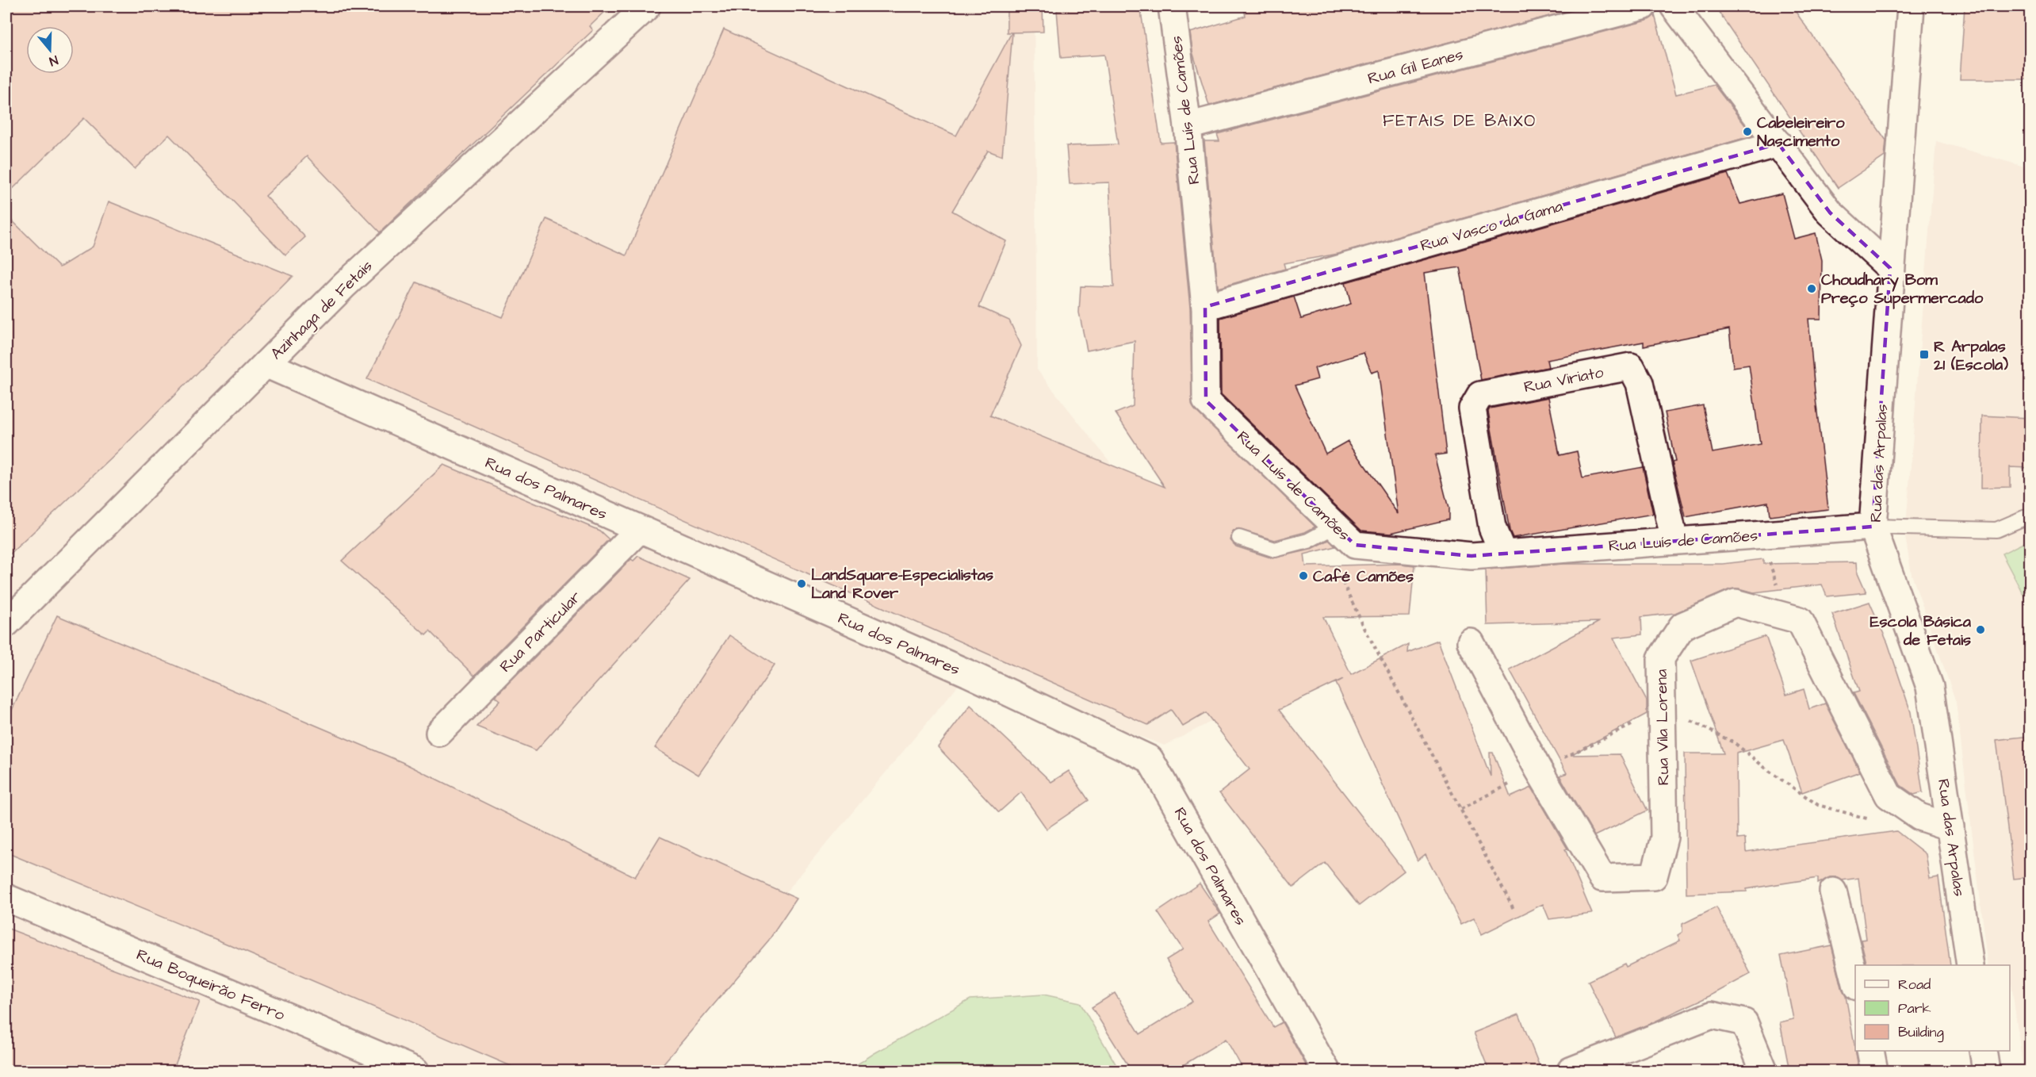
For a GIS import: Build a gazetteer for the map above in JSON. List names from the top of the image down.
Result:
{
  "streets": {
    "street": [
      "Rua Gil Eanes",
      "Rua Luís de Camões",
      "Rua Vasco da Gama",
      "Azinhaga de Fetais",
      "Rua Viriato",
      "Rua das Arpalas",
      "Rua dos Palmares",
      "Rua Particular",
      "Rua Vila Lorena",
      "Rua Boqueirão Ferro"
    ]
  },
  "crossings": [
    ["Rua Gil Eanes", "Rua Luís de Camões"],
    ["Rua Luís de Camões", "Rua Vasco da Gama"],
    ["Rua Luís de Camões", "Rua Viriato"],
    ["Rua Luís de Camões", "Rua das Arpalas"],
    ["Azinhaga de Fetais", "Rua dos Palmares"],
    ["Rua das Arpalas", "Rua Vila Lorena"],
    ["Rua dos Palmares", "Rua Particular"]
  ],
  "districts": ["FETAIS DE BAIXO"],
  "places": {
    "other": [
      "Cabeleireiro Nascimento",
      "Choudhary Bom Preço Supermercado",
      "Café Camões",
      "LandSquare-Especialistas Land Rover",
      "Escola Básica de Fetais"
    ],
    "transit": ["R Arpalas 21 (Escola)"]
  },
  "legend": ["Road", "Park", "Building"],
  "north": "bottom"
}
